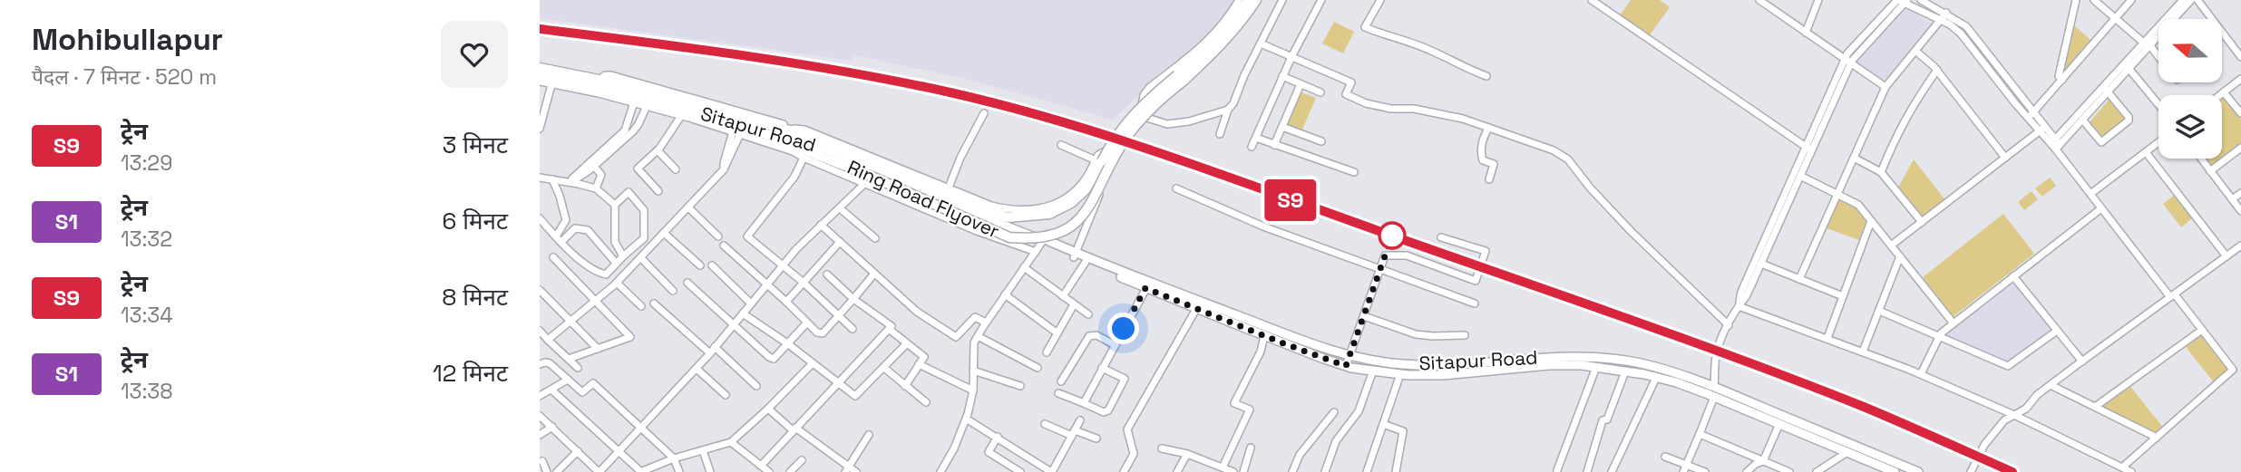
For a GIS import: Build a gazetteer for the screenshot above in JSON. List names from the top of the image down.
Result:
{
  "streets": {
    "highway": ["Sitapur Road", "Ring Road Flyover"]
  },
  "crossings": [
    ["Sitapur Road", "Ring Road Flyover"]
  ],
  "north": "left",
  "page": {
    "heading": ["Mohibullapur", "पैदल · 7 मिनट · 520 m"],
    "on_map": "S9",
    "list": [
      {
        "mark": "S9",
        "name": "ट्रेन",
        "note": "13:29",
        "value": "3 मिनट"
      },
      {
        "mark": "S1",
        "name": "ट्रेन",
        "note": "13:32",
        "value": "6 मिनट"
      },
      {
        "mark": "S9",
        "name": "ट्रेन",
        "note": "13:34",
        "value": "8 मिनट"
      },
      {
        "mark": "S1",
        "name": "ट्रेन",
        "note": "13:38",
        "value": "12 मिनट"
      }
    ]
  }
}
